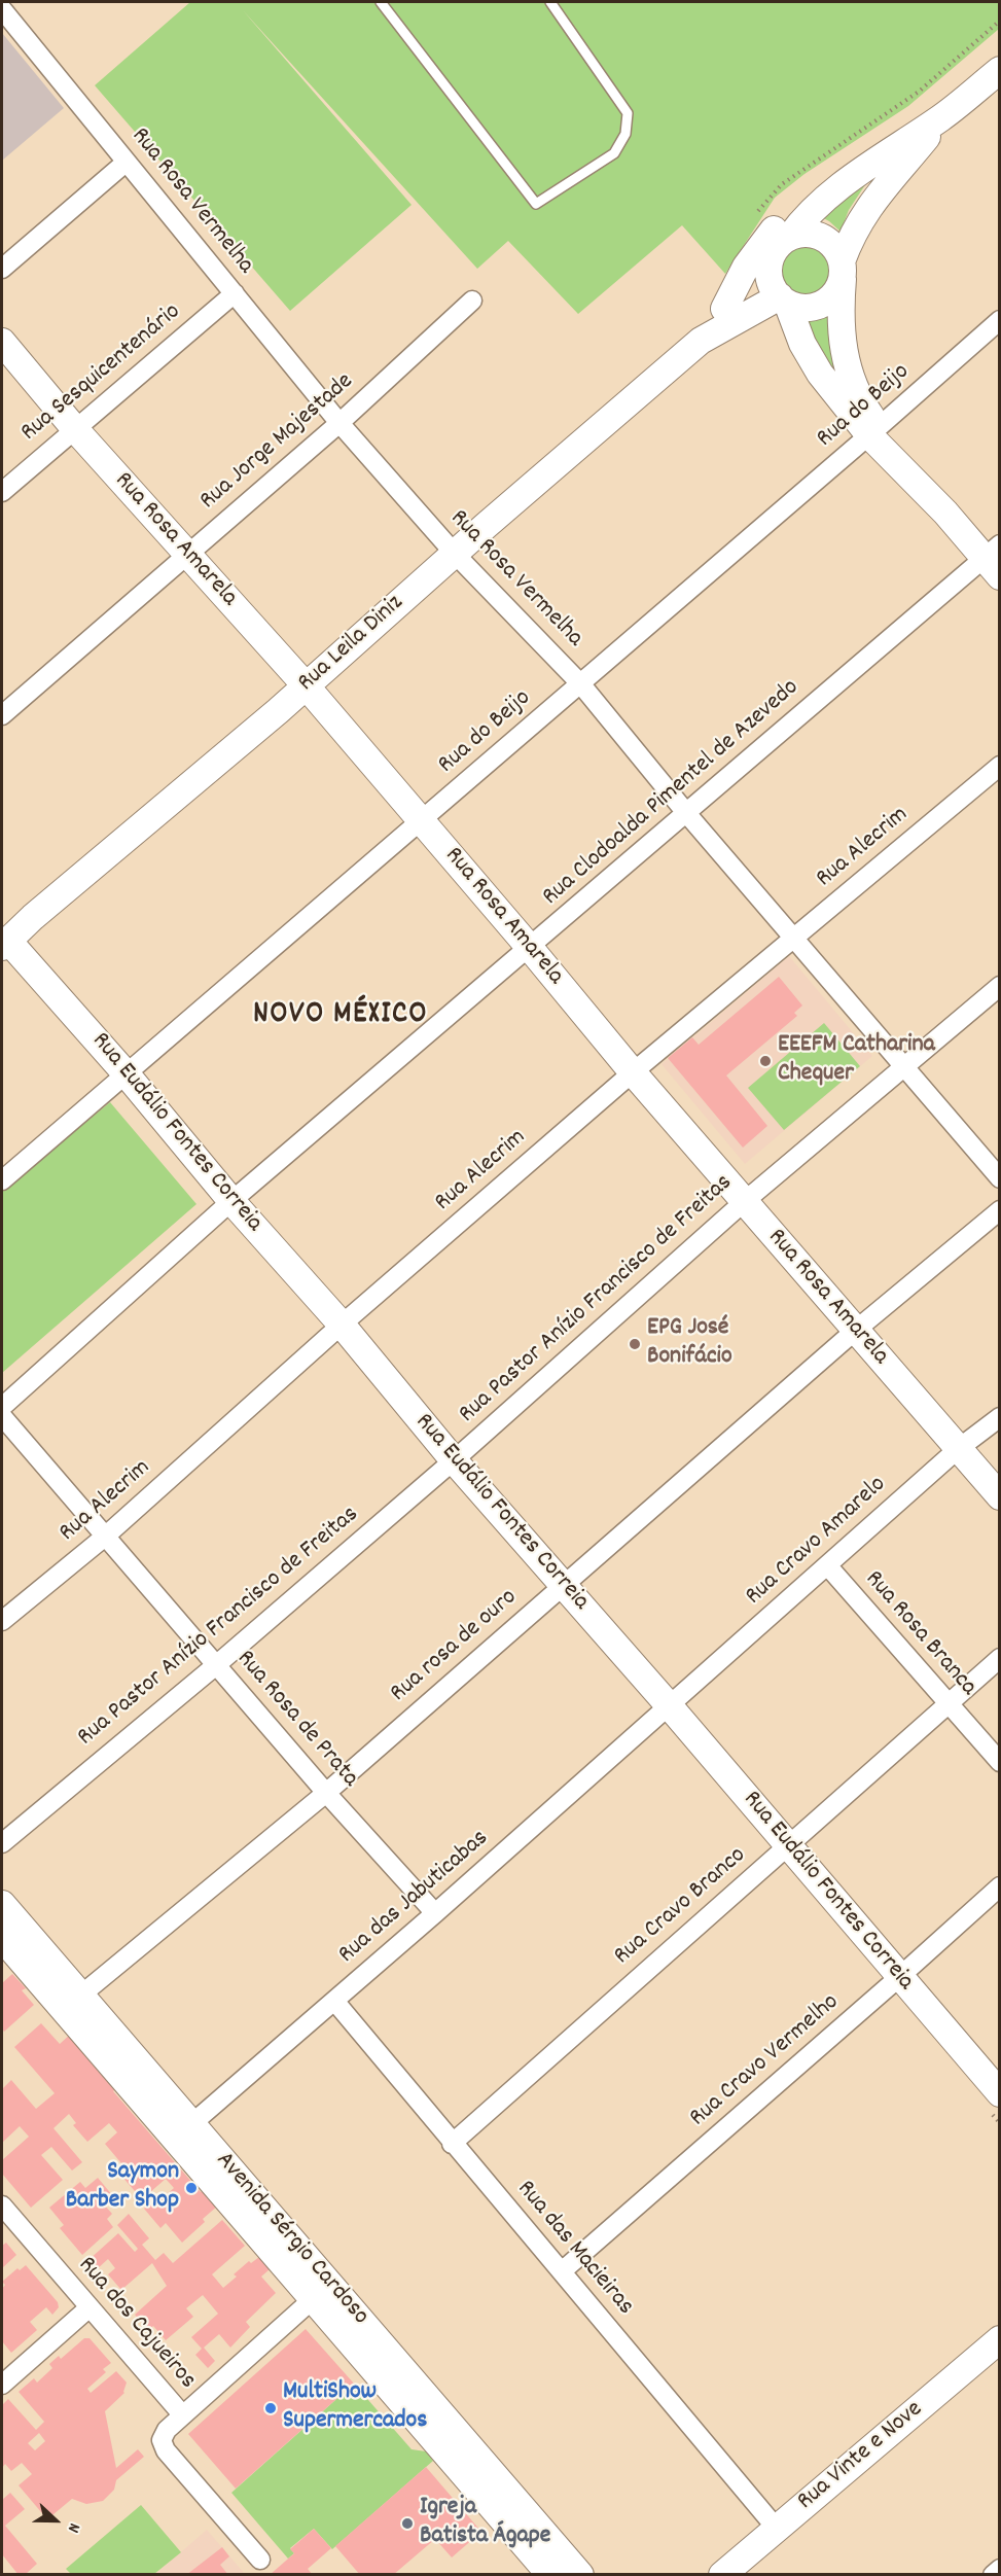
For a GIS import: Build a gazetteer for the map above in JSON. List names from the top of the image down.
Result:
{
  "streets": {
    "street": [
      "Rua Rosa Vermelha",
      "Rua Sesquicentenário",
      "Rua do Beijo",
      "Rua Jorge Majestade",
      "Rua Rosa Amarela",
      "Rua Leila Diniz",
      "Rua Clodoalda Pimentel de Azevedo",
      "Rua Alecrim",
      "Rua Eudálio Fontes Correia",
      "Rua Pastor Anízio Francisco de Freitas",
      "Rua Cravo Amarelo",
      "Rua Rosa Branca",
      "Rua rosa de ouro",
      "Rua Rosa de Prata",
      "Rua das Jabuticabas",
      "Rua Cravo Branco",
      "Rua Cravo Vermelho",
      "Avenida Sérgio Cardoso",
      "Rua das Macieiras",
      "Rua dos Cajueiros",
      "Rua Vinte e Nove"
    ]
  },
  "crossings": [
    ["Rua Rosa Vermelha", "Rua Sesquicentenário"],
    ["Rua Rosa Vermelha", "Rua do Beijo"],
    ["Rua Rosa Vermelha", "Rua Jorge Majestade"],
    ["Rua Rosa Vermelha", "Rua Leila Diniz"],
    ["Rua Rosa Vermelha", "Rua Clodoalda Pimentel de Azevedo"],
    ["Rua Rosa Vermelha", "Rua Alecrim"],
    ["Rua Rosa Vermelha", "Rua Pastor Anízio Francisco de Freitas"],
    ["Rua Sesquicentenário", "Rua Rosa Amarela"],
    ["Rua do Beijo", "Rua Rosa Amarela"],
    ["Rua do Beijo", "Rua Eudálio Fontes Correia"],
    ["Rua Jorge Majestade", "Rua Rosa Amarela"],
    ["Rua Rosa Amarela", "Rua Leila Diniz"],
    ["Rua Rosa Amarela", "Rua Clodoalda Pimentel de Azevedo"],
    ["Rua Rosa Amarela", "Rua Alecrim"],
    ["Rua Rosa Amarela", "Rua Pastor Anízio Francisco de Freitas"],
    ["Rua Rosa Amarela", "Rua Cravo Amarelo"],
    ["Rua Rosa Amarela", "Rua rosa de ouro"],
    ["Rua Leila Diniz", "Rua Eudálio Fontes Correia"],
    ["Rua Clodoalda Pimentel de Azevedo", "Rua Eudálio Fontes Correia"],
    ["Rua Alecrim", "Rua Eudálio Fontes Correia"],
    ["Rua Alecrim", "Rua Rosa de Prata"],
    ["Rua Eudálio Fontes Correia", "Rua Pastor Anízio Francisco de Freitas"],
    ["Rua Eudálio Fontes Correia", "Rua Cravo Amarelo"],
    ["Rua Eudálio Fontes Correia", "Rua rosa de ouro"],
    ["Rua Eudálio Fontes Correia", "Rua das Jabuticabas"],
    ["Rua Eudálio Fontes Correia", "Rua Cravo Branco"],
    ["Rua Eudálio Fontes Correia", "Rua Cravo Vermelho"],
    ["Rua Pastor Anízio Francisco de Freitas", "Rua Rosa de Prata"],
    ["Rua Cravo Amarelo", "Rua Rosa Branca"],
    ["Rua Cravo Amarelo", "Rua das Jabuticabas"],
    ["Rua Rosa Branca", "Rua Cravo Branco"],
    ["Rua rosa de ouro", "Rua Rosa de Prata"],
    ["Rua rosa de ouro", "Avenida Sérgio Cardoso"],
    ["Rua Rosa de Prata", "Rua das Jabuticabas"],
    ["Rua das Jabuticabas", "Avenida Sérgio Cardoso"],
    ["Rua das Jabuticabas", "Rua das Macieiras"],
    ["Rua Cravo Branco", "Rua das Macieiras"],
    ["Rua Cravo Vermelho", "Rua das Macieiras"],
    ["Rua das Macieiras", "Rua Vinte e Nove"]
  ],
  "districts": ["NOVO MÉXICO"],
  "places": [
    "EEEFM Catharina Chequer",
    "EPG José Bonifácio",
    "Saymon Barber Shop",
    "MultiShow Supermercados",
    "Igreja Batista Ágape"
  ],
  "north": "right"
}
